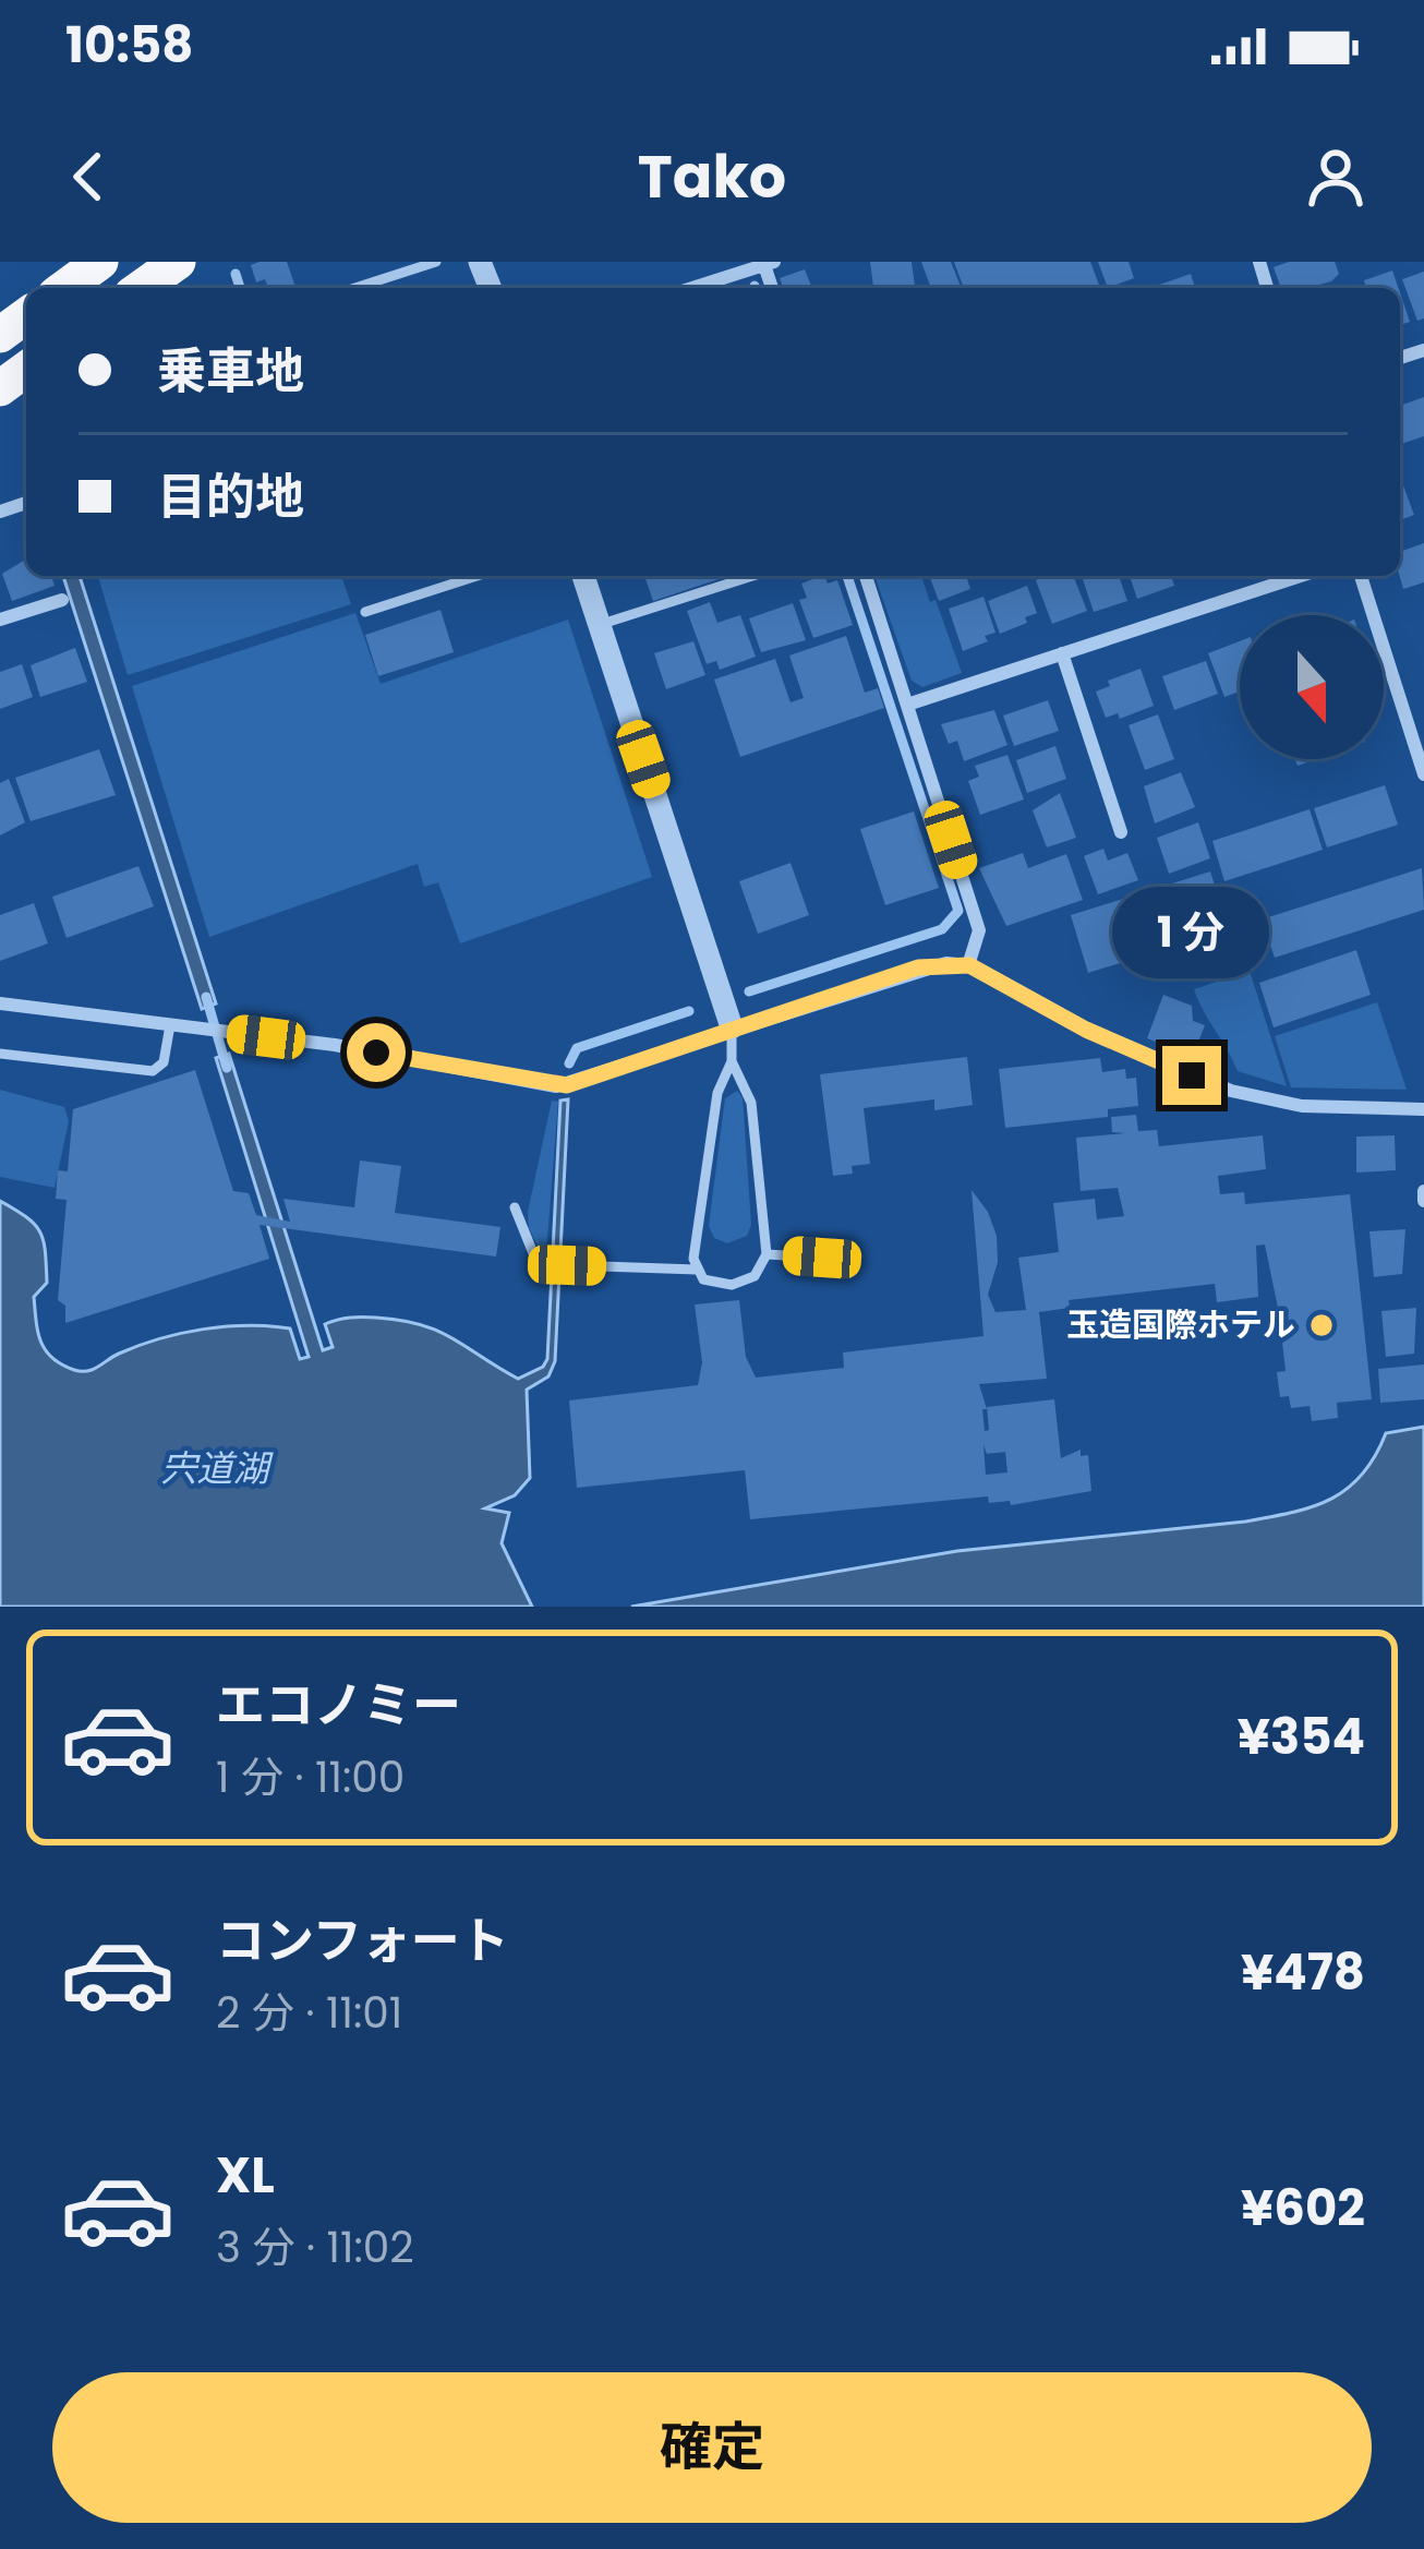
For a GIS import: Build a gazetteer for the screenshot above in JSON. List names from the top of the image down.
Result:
{
  "water": ["宍道湖"],
  "places": ["玉造国際ホテル"],
  "north": "bottom",
  "page": {
    "status": "10:58",
    "header": "Tako",
    "banner": ["乗車地", "目的地"],
    "bubble": "1 分",
    "list": [
      {
        "name": "エコノミー",
        "note": "1 分 · 11:00",
        "value": "¥354"
      },
      {
        "name": "コンフォート",
        "note": "2 分 · 11:01",
        "value": "¥478"
      },
      {
        "name": "XL",
        "note": "3 分 · 11:02",
        "value": "¥602"
      }
    ],
    "buttons": "確定"
  }
}
